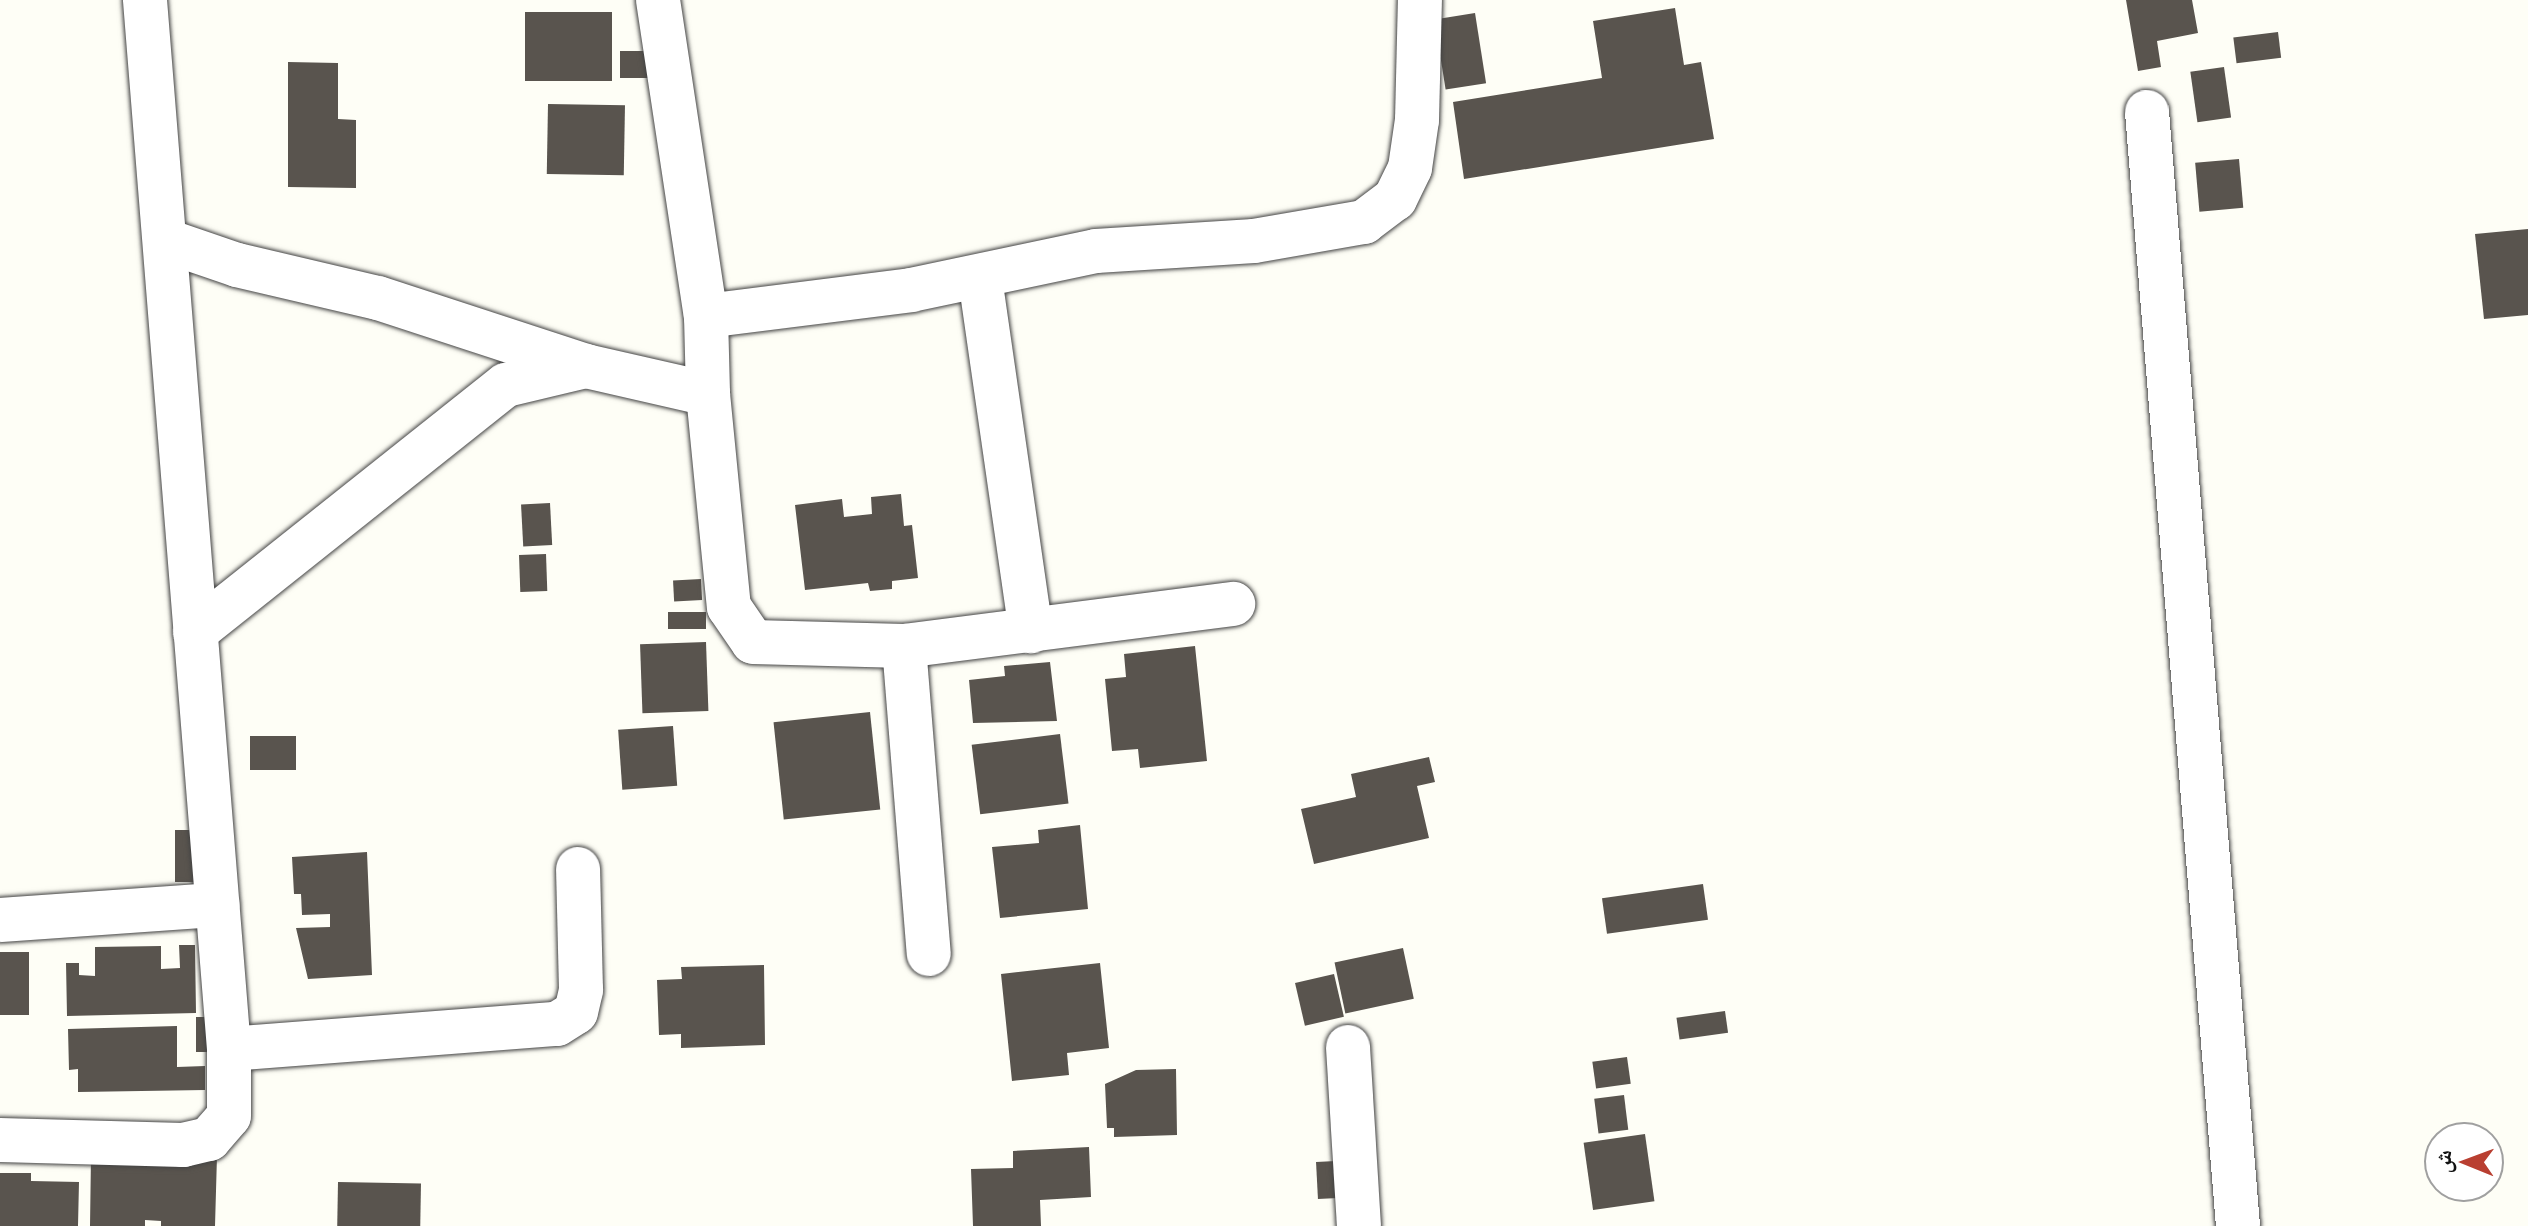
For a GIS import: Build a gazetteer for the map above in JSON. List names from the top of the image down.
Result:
{
  "north": "left"
}
